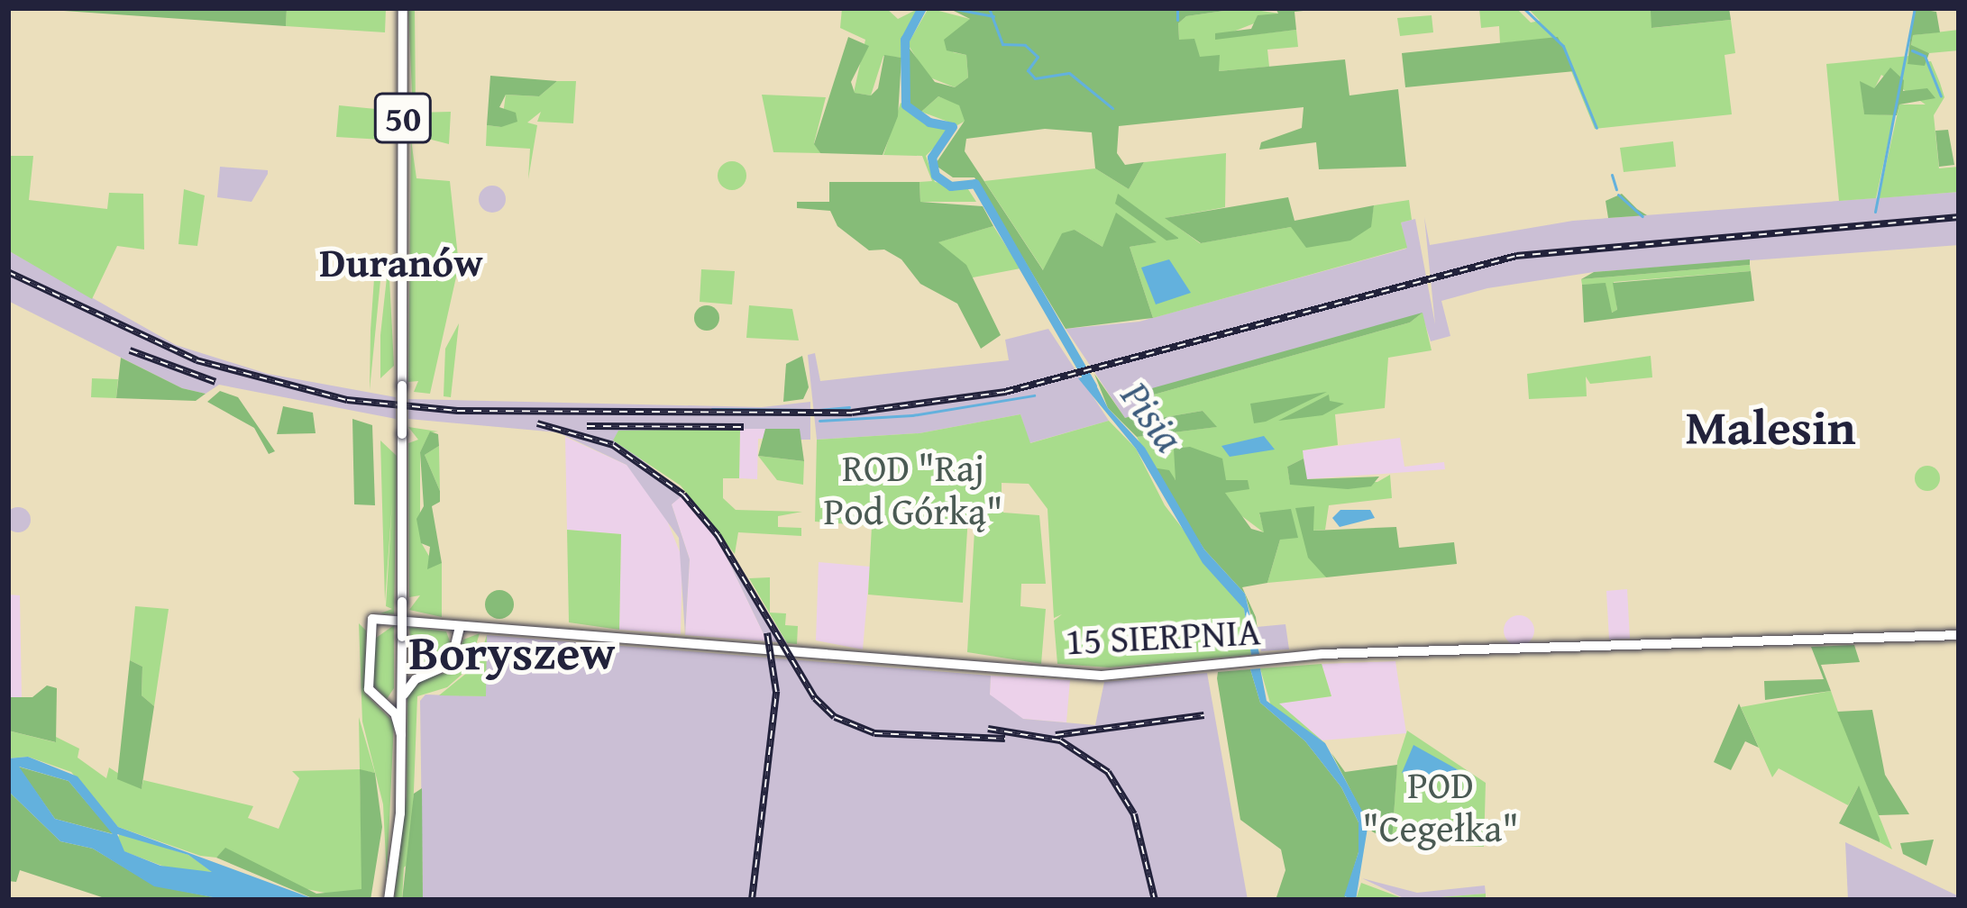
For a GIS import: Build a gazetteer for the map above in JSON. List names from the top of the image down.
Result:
{
  "streets": {
    "main road": ["50", "15 SIERPNIA"]
  },
  "districts": ["Duranów", "Malesin", "Boryszew"],
  "water": ["Pisia"],
  "parks": ["ROD \"Raj Pod Górką\"", "POD \"Cegełka\""]
}
